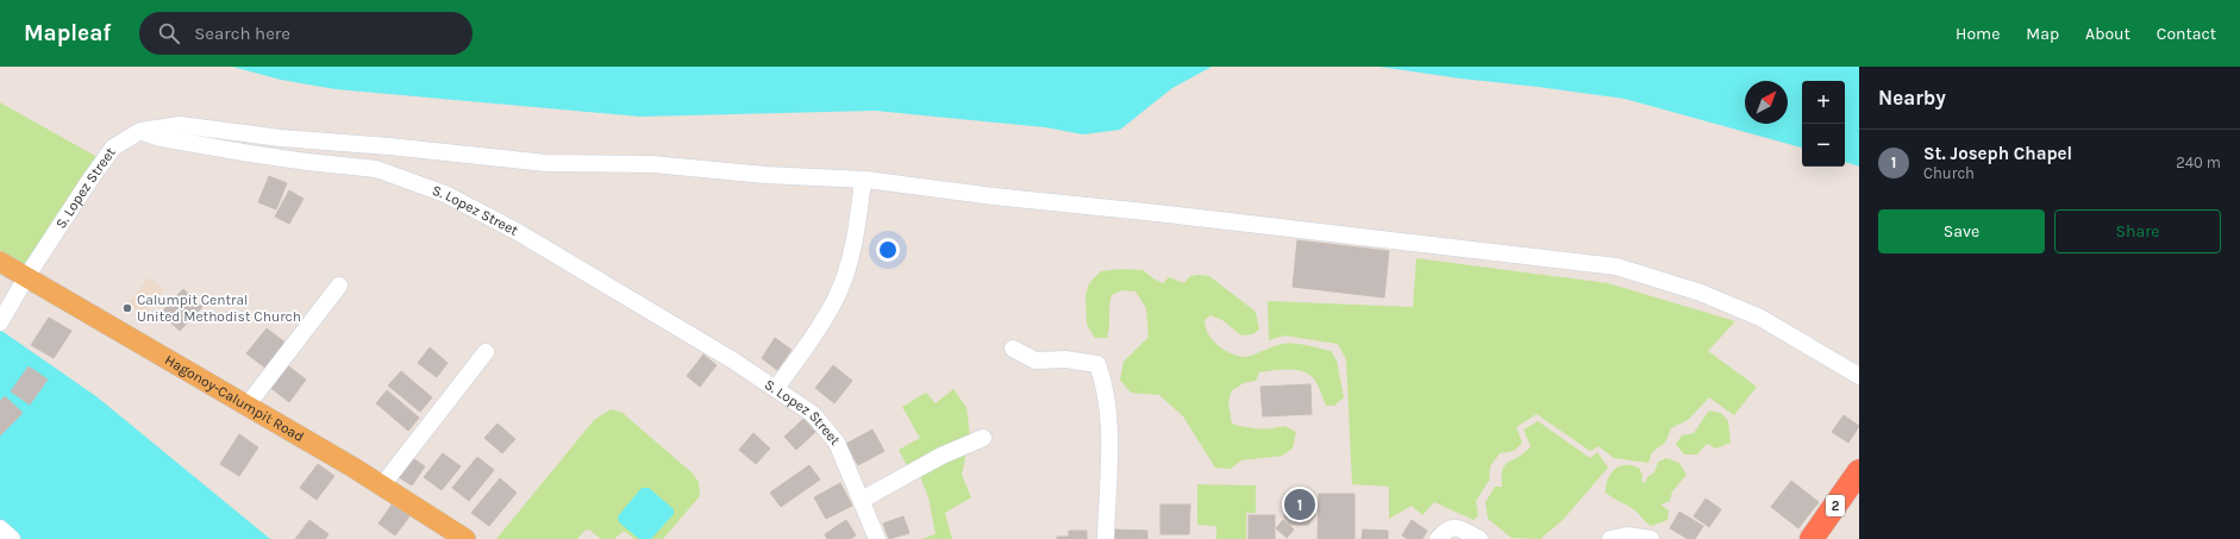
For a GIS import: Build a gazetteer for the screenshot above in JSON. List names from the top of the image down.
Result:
{
  "streets": {
    "highway": ["2"],
    "main road": ["Hagonoy-Calumpit Road"],
    "street": ["S. Lopez Street"]
  },
  "crossings": [
    ["S. Lopez Street", "Hagonoy-Calumpit Road"]
  ],
  "places": ["Calumpit Central United Methodist Church"],
  "north": "top right",
  "page": {
    "header": "Mapleaf",
    "search": "Search here",
    "nav": [
      "Home",
      "Map",
      "About",
      "Contact"
    ],
    "heading": "Nearby",
    "map_buttons": ["+", "−"],
    "list": [
      {
        "mark": "1",
        "name": "St. Joseph Chapel",
        "note": "Church",
        "value": "240 m"
      }
    ],
    "buttons": ["Save", "Share"],
    "pins": "1"
  }
}
